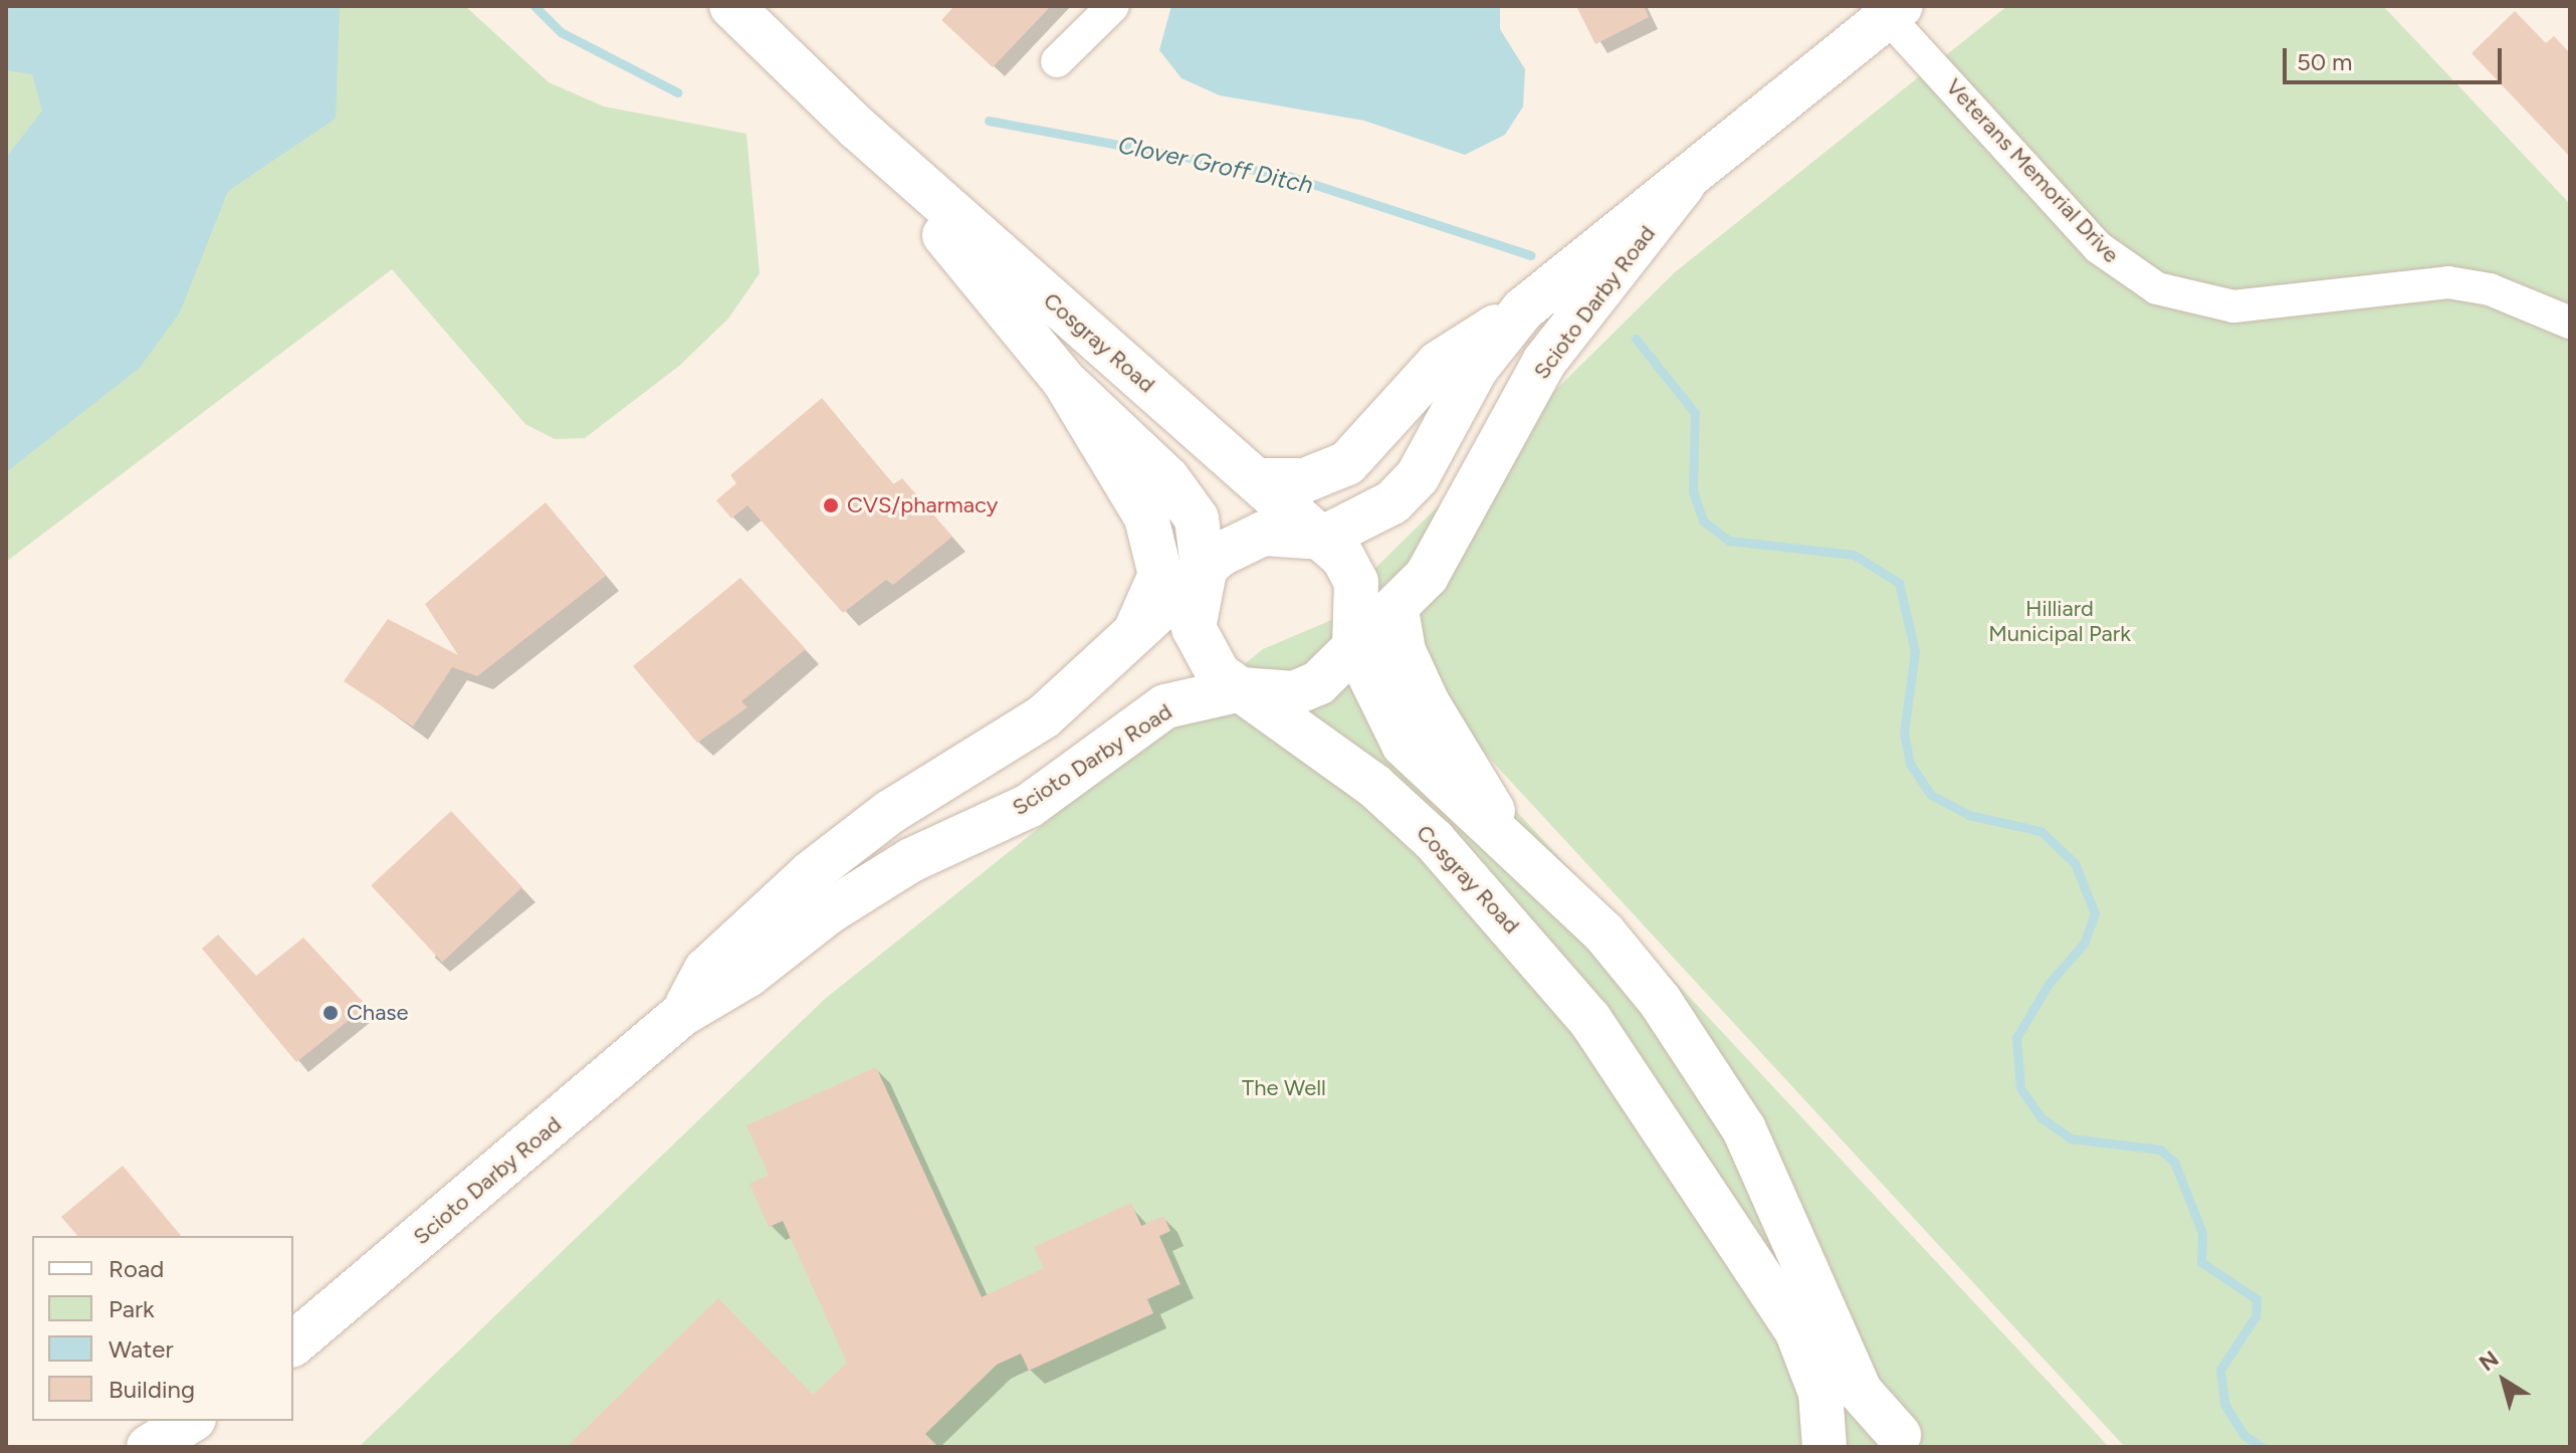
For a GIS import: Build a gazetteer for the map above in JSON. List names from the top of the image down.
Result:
{
  "streets": {
    "main road": ["Scioto Darby Road", "Cosgray Road"],
    "street": ["Veterans Memorial Drive"]
  },
  "crossings": [
    ["Veterans Memorial Drive", "Scioto Darby Road"],
    ["Scioto Darby Road", "Cosgray Road"]
  ],
  "water": ["Clover Groff Ditch"],
  "parks": ["Hilliard Municipal Park", "The Well"],
  "places": ["CVS/pharmacy", "Chase"],
  "legend": [
    "Road",
    "Park",
    "Water",
    "Building"
  ],
  "scale_bar": "50 m",
  "north": "top left"
}
